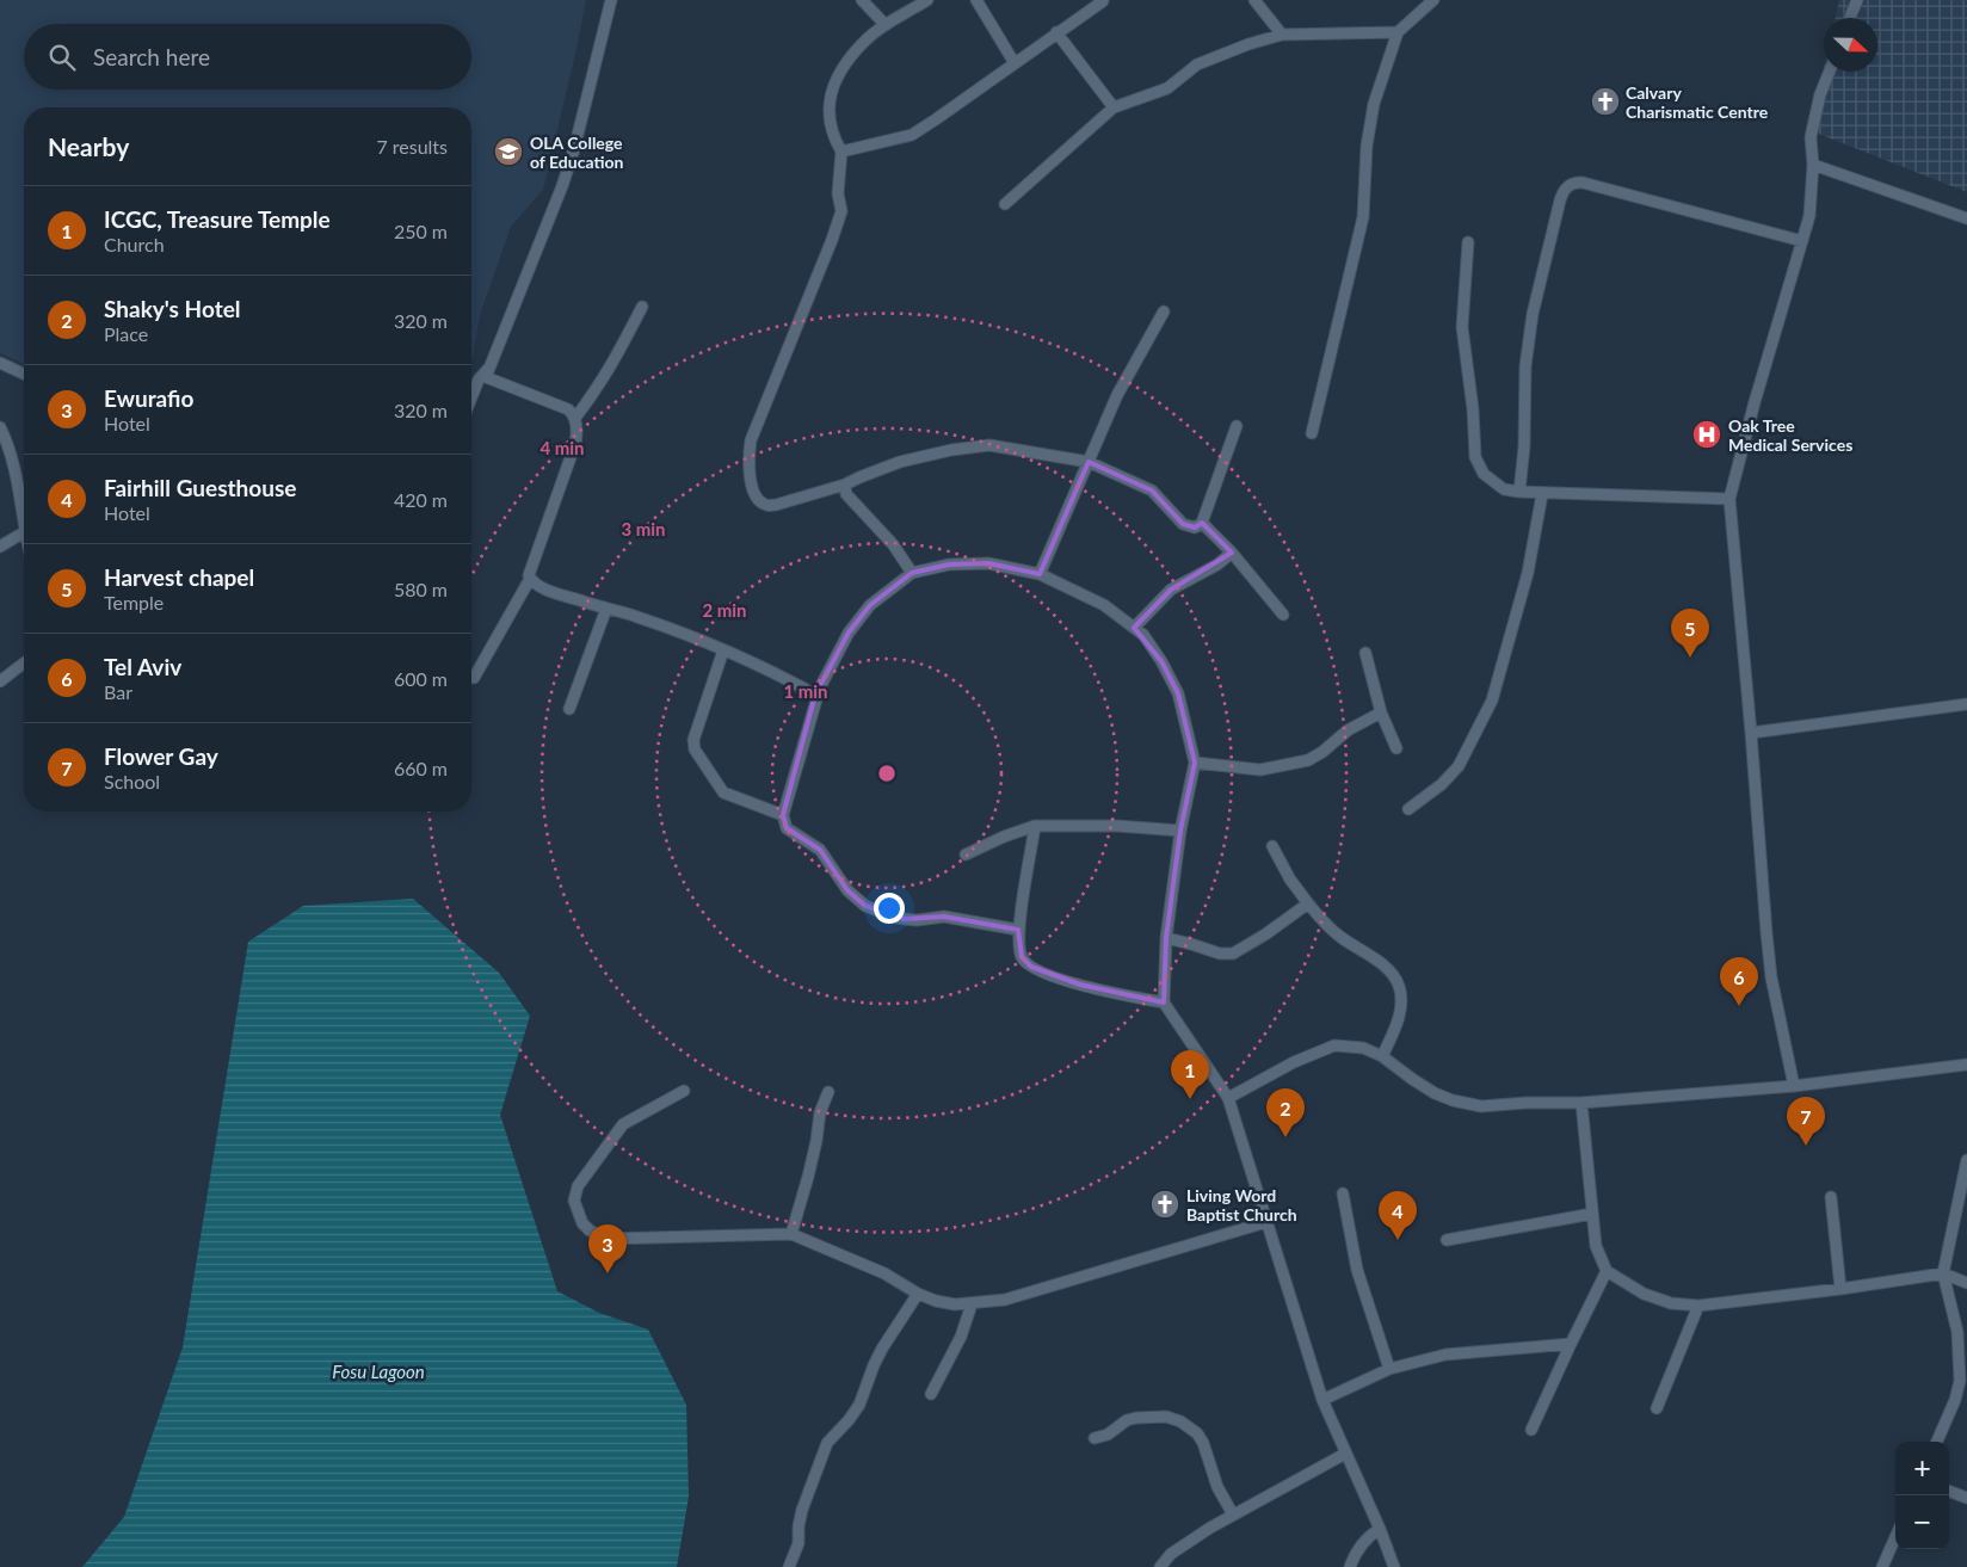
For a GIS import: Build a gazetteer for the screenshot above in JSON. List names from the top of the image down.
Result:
{
  "water": ["Fosu Lagoon"],
  "places": {
    "church": ["Calvary Charismatic Centre", "Living Word Baptist Church"],
    "school or university": ["OLA College of Education"],
    "hospital": ["Oak Tree Medical Services"]
  },
  "north": "right",
  "page": {
    "search": "Search here",
    "heading": ["Nearby", "7 results"],
    "list": [
      {
        "mark": "1",
        "name": "ICGC, Treasure Temple",
        "note": "Church",
        "value": "250 m"
      },
      {
        "mark": "2",
        "name": "Shaky's Hotel",
        "note": "Place",
        "value": "320 m"
      },
      {
        "mark": "3",
        "name": "Ewurafio",
        "note": "Hotel",
        "value": "320 m"
      },
      {
        "mark": "4",
        "name": "Fairhill Guesthouse",
        "note": "Hotel",
        "value": "420 m"
      },
      {
        "mark": "5",
        "name": "Harvest chapel",
        "note": "Temple",
        "value": "580 m"
      },
      {
        "mark": "6",
        "name": "Tel Aviv",
        "note": "Bar",
        "value": "600 m"
      },
      {
        "mark": "7",
        "name": "Flower Gay",
        "note": "School",
        "value": "660 m"
      }
    ],
    "pins": [
      "5",
      "6",
      "1",
      "2",
      "7",
      "4",
      "3"
    ],
    "map_buttons": ["+", "−"]
  },
  "rings": [
    "4 min",
    "3 min",
    "2 min",
    "1 min"
  ]
}
